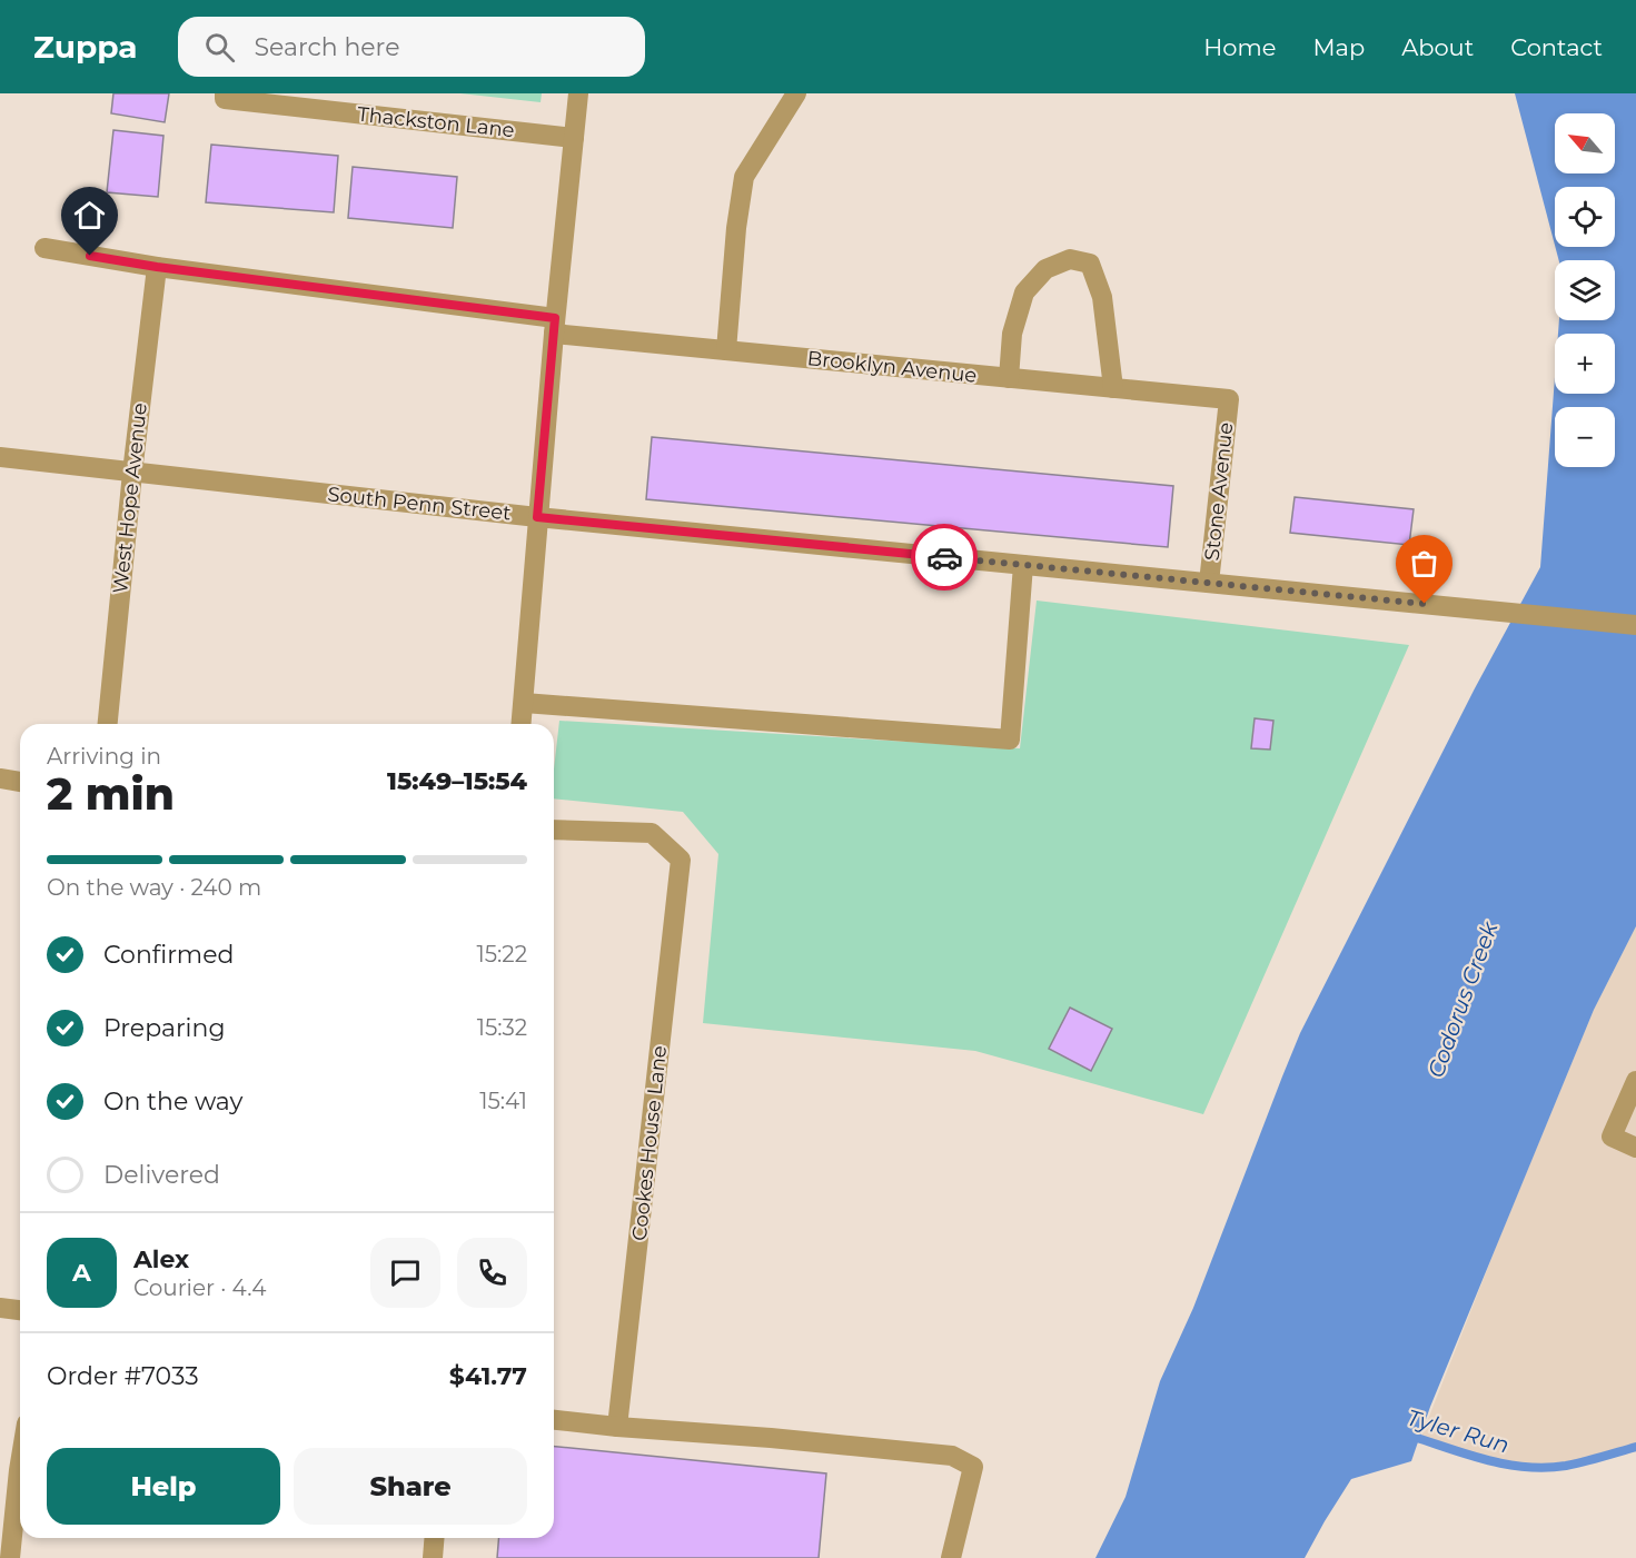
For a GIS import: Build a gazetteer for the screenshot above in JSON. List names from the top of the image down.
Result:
{
  "streets": {
    "street": [
      "Thackston Lane",
      "Brooklyn Avenue",
      "Stone Avenue",
      "West Hope Avenue",
      "South Penn Street",
      "Cookes House Lane"
    ]
  },
  "crossings": [
    ["Brooklyn Avenue", "Stone Avenue"],
    ["Brooklyn Avenue", "West Hope Avenue"],
    ["Stone Avenue", "South Penn Street"],
    ["West Hope Avenue", "South Penn Street"]
  ],
  "water": ["Codorus Creek", "Tyler Run"],
  "north": "top left",
  "page": {
    "header": "Zuppa",
    "search": "Search here",
    "nav": [
      "Home",
      "Map",
      "About",
      "Contact"
    ],
    "map_buttons": ["+", "−"],
    "heading": ["2 min", "Arriving in", "15:49–15:54"],
    "panel": [
      "Alex",
      "Courier · 4.4",
      "Order #7033",
      "$41.77"
    ],
    "bar": "On the way · 240 m",
    "list": [
      ["Confirmed", "15:22"],
      ["Preparing", "15:32"],
      ["On the way", "15:41"],
      "Delivered"
    ],
    "round": "A",
    "buttons": ["Help", "Share"]
  }
}
